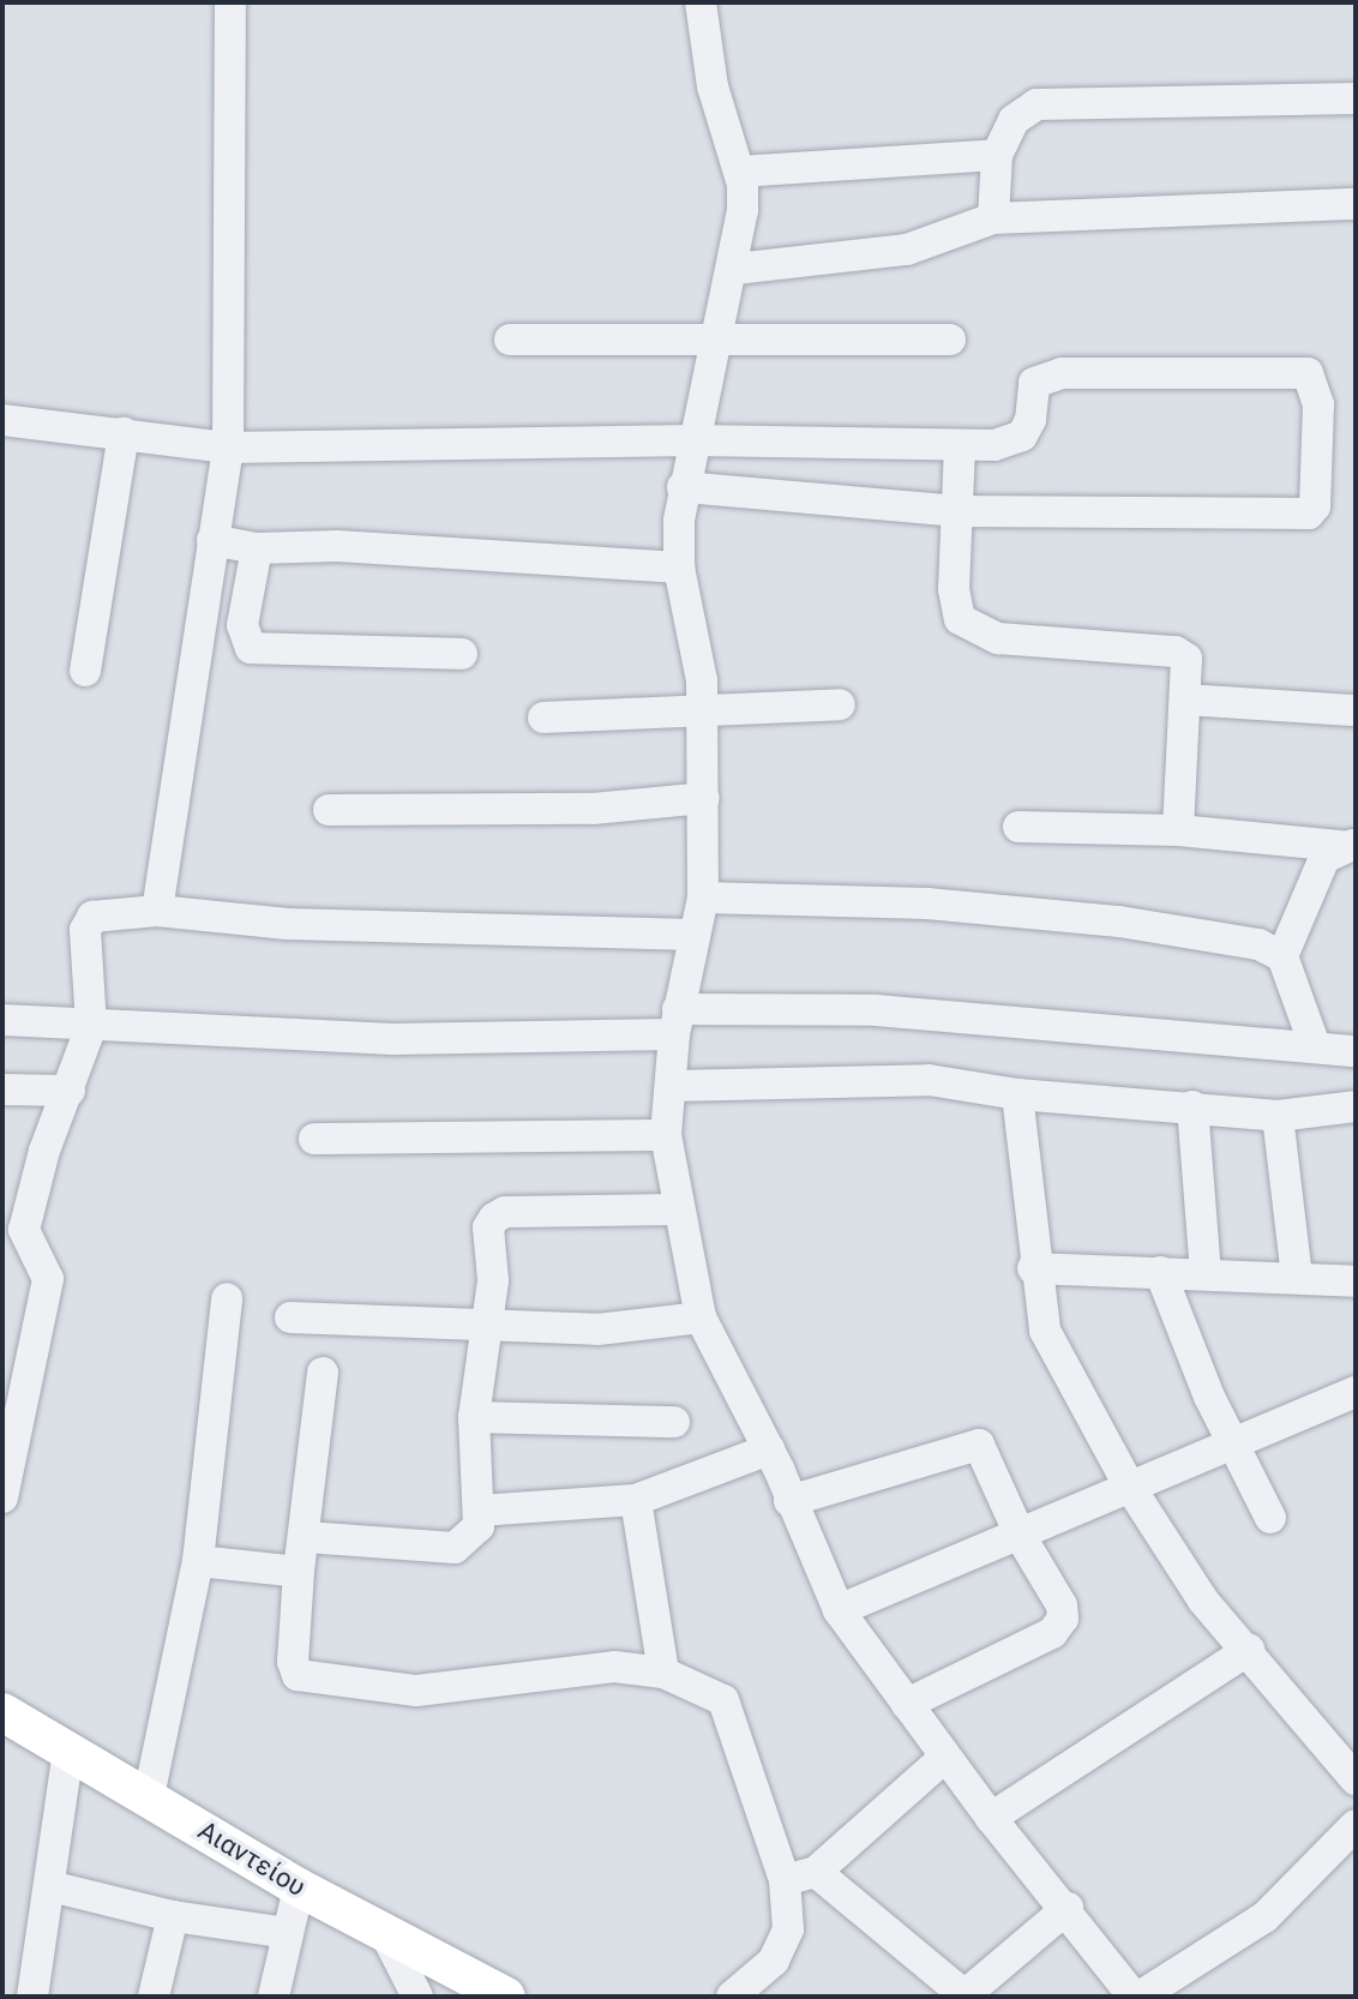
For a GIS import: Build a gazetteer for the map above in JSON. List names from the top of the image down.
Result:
{
  "streets": {
    "main road": ["Αιαντείου"]
  }
}
